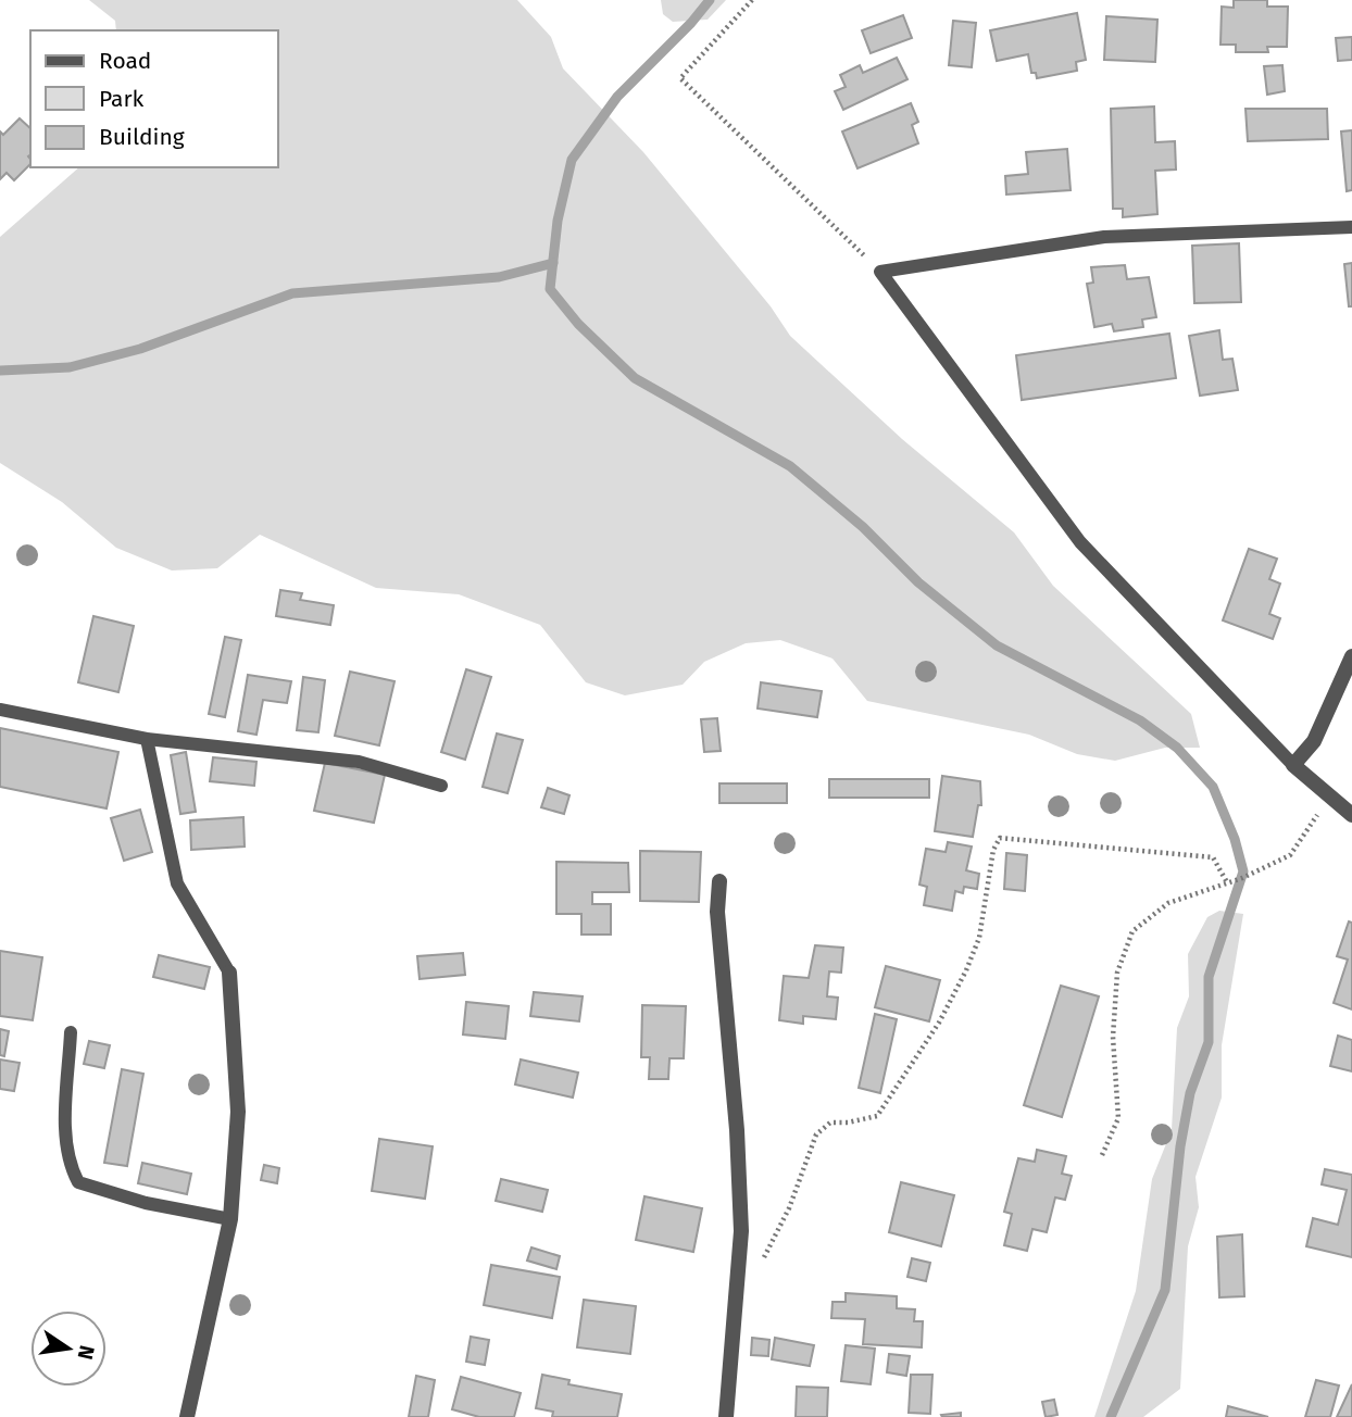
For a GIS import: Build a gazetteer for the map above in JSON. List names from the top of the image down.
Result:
{
  "legend": ["Road", "Park", "Building"],
  "north": "right"
}
